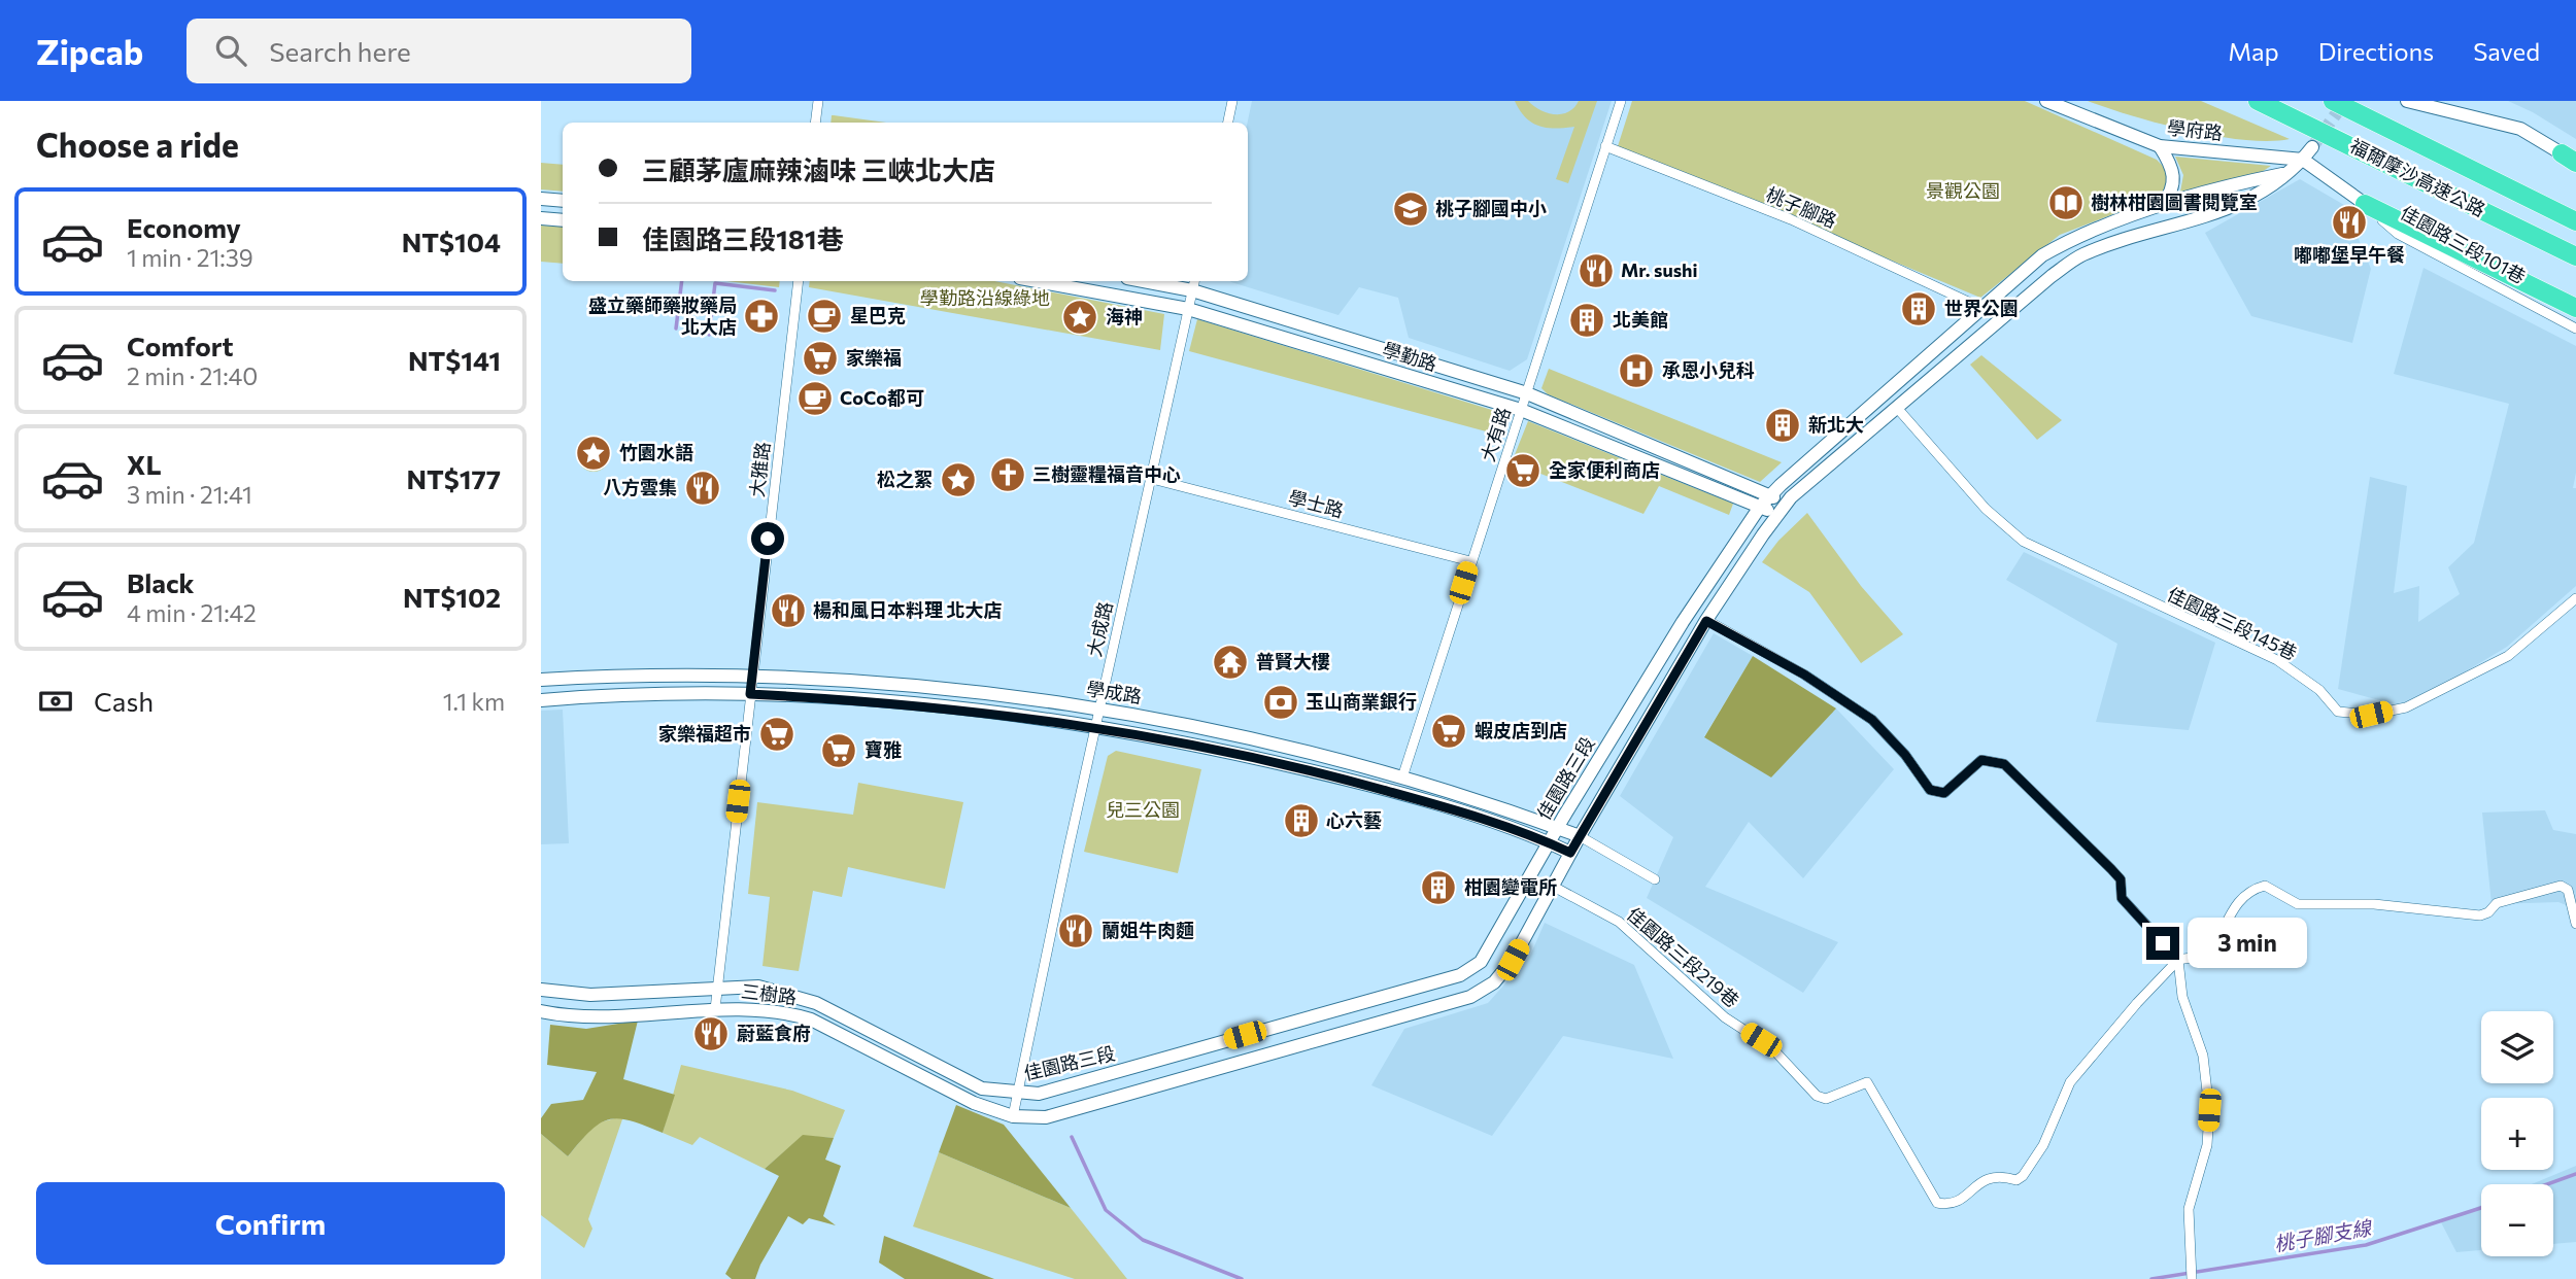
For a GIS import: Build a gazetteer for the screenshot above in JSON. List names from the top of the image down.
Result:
{
  "streets": {
    "highway": ["福爾摩沙高速公路"],
    "street": [
      "學府路",
      "桃子腳路",
      "佳園路三段101巷",
      "學勤路",
      "大有路",
      "大雅路",
      "學士路",
      "佳園路三段145巷",
      "大成路",
      "學成路",
      "佳園路三段",
      "佳園路三段219巷",
      "三樹路"
    ]
  },
  "crossings": [
    ["學府路", "佳園路三段101巷"],
    ["學府路", "佳園路三段"],
    ["桃子腳路", "大有路"],
    ["桃子腳路", "佳園路三段"],
    ["佳園路三段101巷", "佳園路三段"],
    ["學勤路", "大有路"],
    ["學勤路", "大成路"],
    ["學勤路", "佳園路三段"],
    ["大有路", "學士路"],
    ["大有路", "學成路"],
    ["大雅路", "學成路"],
    ["大雅路", "佳園路三段"],
    ["大雅路", "三樹路"],
    ["學士路", "大成路"],
    ["佳園路三段145巷", "佳園路三段"],
    ["大成路", "學成路"],
    ["大成路", "佳園路三段"],
    ["大成路", "三樹路"],
    ["學成路", "佳園路三段"],
    ["佳園路三段", "佳園路三段219巷"],
    ["佳園路三段", "三樹路"]
  ],
  "water": ["桃子腳支線"],
  "parks": ["景觀公園", "學勤路沿線綠地", "兒三公園"],
  "places": {
    "library": ["樹林柑園圖書閱覽室"],
    "school or university": ["桃子腳國中小"],
    "restaurant": [
      "嘟嘟堡早午餐",
      "Mr. sushi",
      "八方雲集",
      "楊和風日本料理 北大店",
      "蘭姐牛肉麵",
      "蔚藍食府"
    ],
    "building": [
      "世界公園",
      "北美館",
      "新北大",
      "心六藝",
      "柑園變電所"
    ],
    "pharmacy": ["盛立藥師藥妝藥局 北大店"],
    "cafe": ["星巴克", "CoCo都可"],
    "place": ["海神", "竹園水語", "松之絮"],
    "supermarket": [
      "家樂福",
      "全家便利商店",
      "蝦皮店到店",
      "家樂福超市",
      "寶雅"
    ],
    "hospital": ["承恩小兒科"],
    "church": ["三樹靈糧福音中心"],
    "temple": ["普賢大樓"],
    "bank": ["玉山商業銀行"]
  },
  "page": {
    "header": "Zipcab",
    "search": "Search here",
    "nav": ["Map", "Directions", "Saved"],
    "heading": "Choose a ride",
    "banner": ["三顧茅廬麻辣滷味 三峽北大店", "佳園路三段181巷"],
    "list": [
      {
        "name": "Economy",
        "note": "1 min · 21:39",
        "value": "NT$104"
      },
      {
        "name": "Comfort",
        "note": "2 min · 21:40",
        "value": "NT$141"
      },
      {
        "name": "XL",
        "note": "3 min · 21:41",
        "value": "NT$177"
      },
      {
        "name": "Black",
        "note": "4 min · 21:42",
        "value": "NT$102"
      }
    ],
    "pay": ["Cash", "1.1 km"],
    "bubble": "3 min",
    "map_buttons": ["+", "−"],
    "buttons": "Confirm"
  }
}
